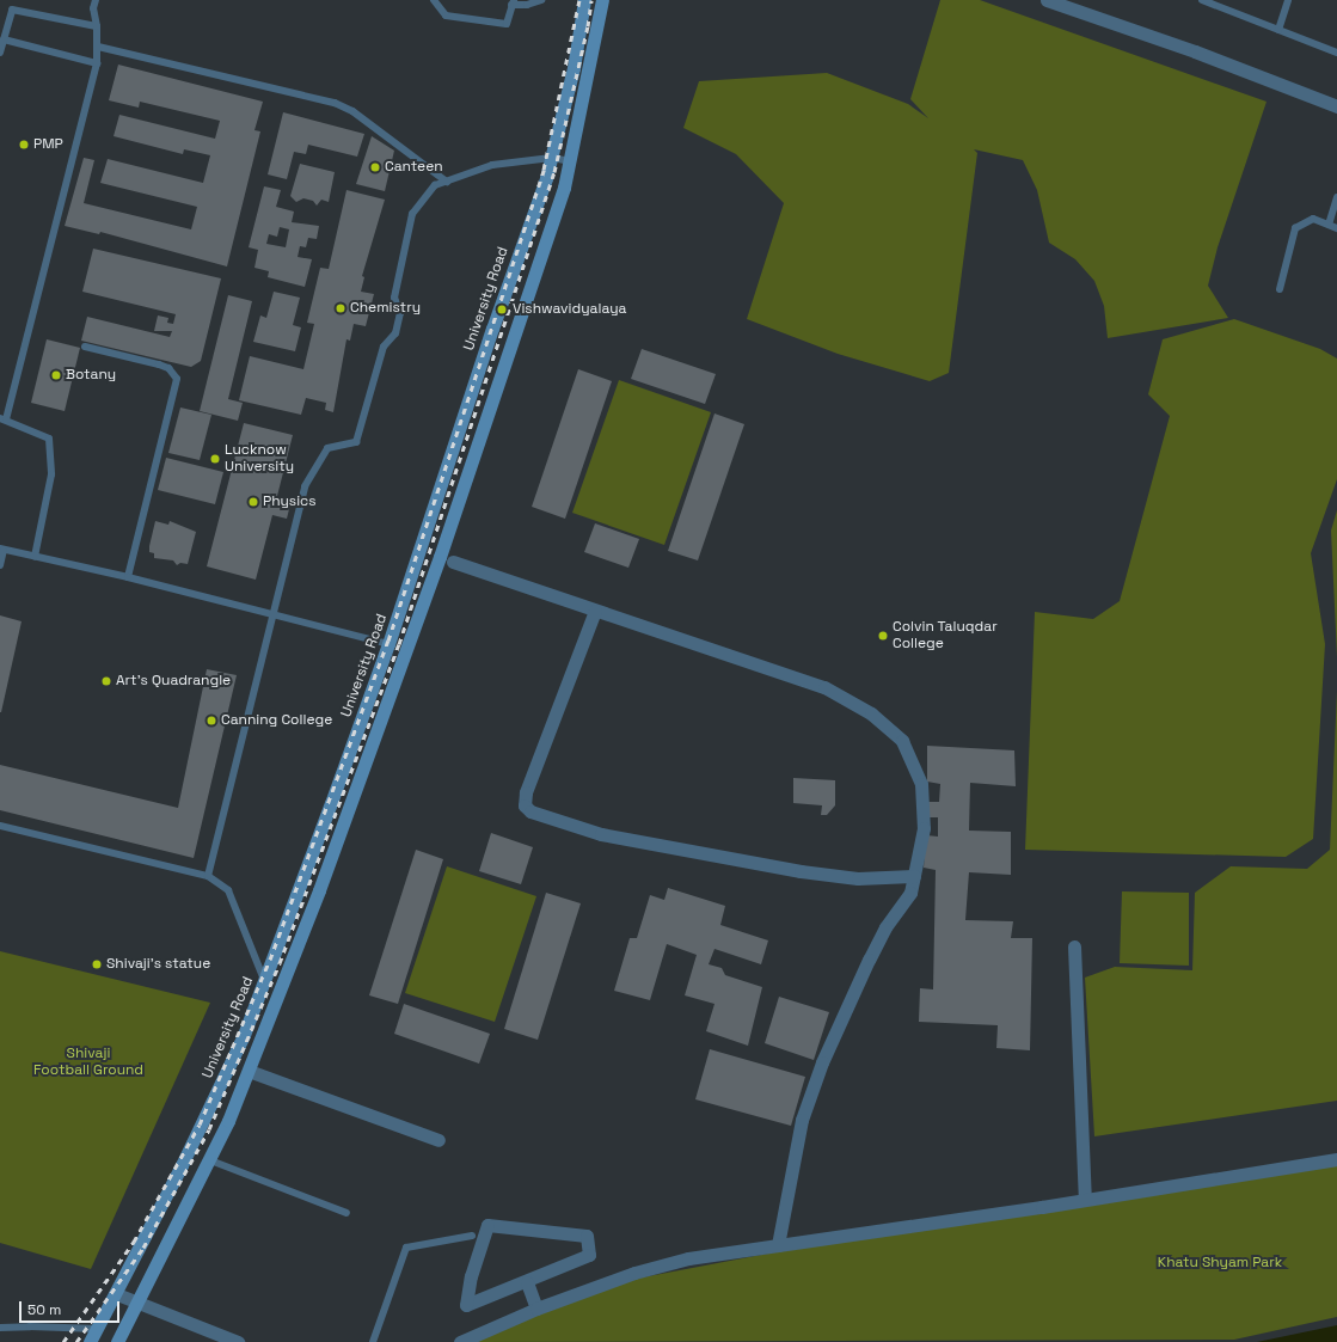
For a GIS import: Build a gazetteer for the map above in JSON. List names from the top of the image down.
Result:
{
  "streets": {
    "main road": ["University Road"]
  },
  "parks": ["Shivaji Football Ground", "Khatu Shyam Park"],
  "places": [
    "PMP",
    "Canteen",
    "Chemistry",
    "Vishwavidyalaya",
    "Botany",
    "Lucknow University",
    "Physics",
    "Colvin Taluqdar College",
    "Art's Quadrangle",
    "Canning College",
    "Shivaji's statue"
  ],
  "scale_bar": "50 m"
}
